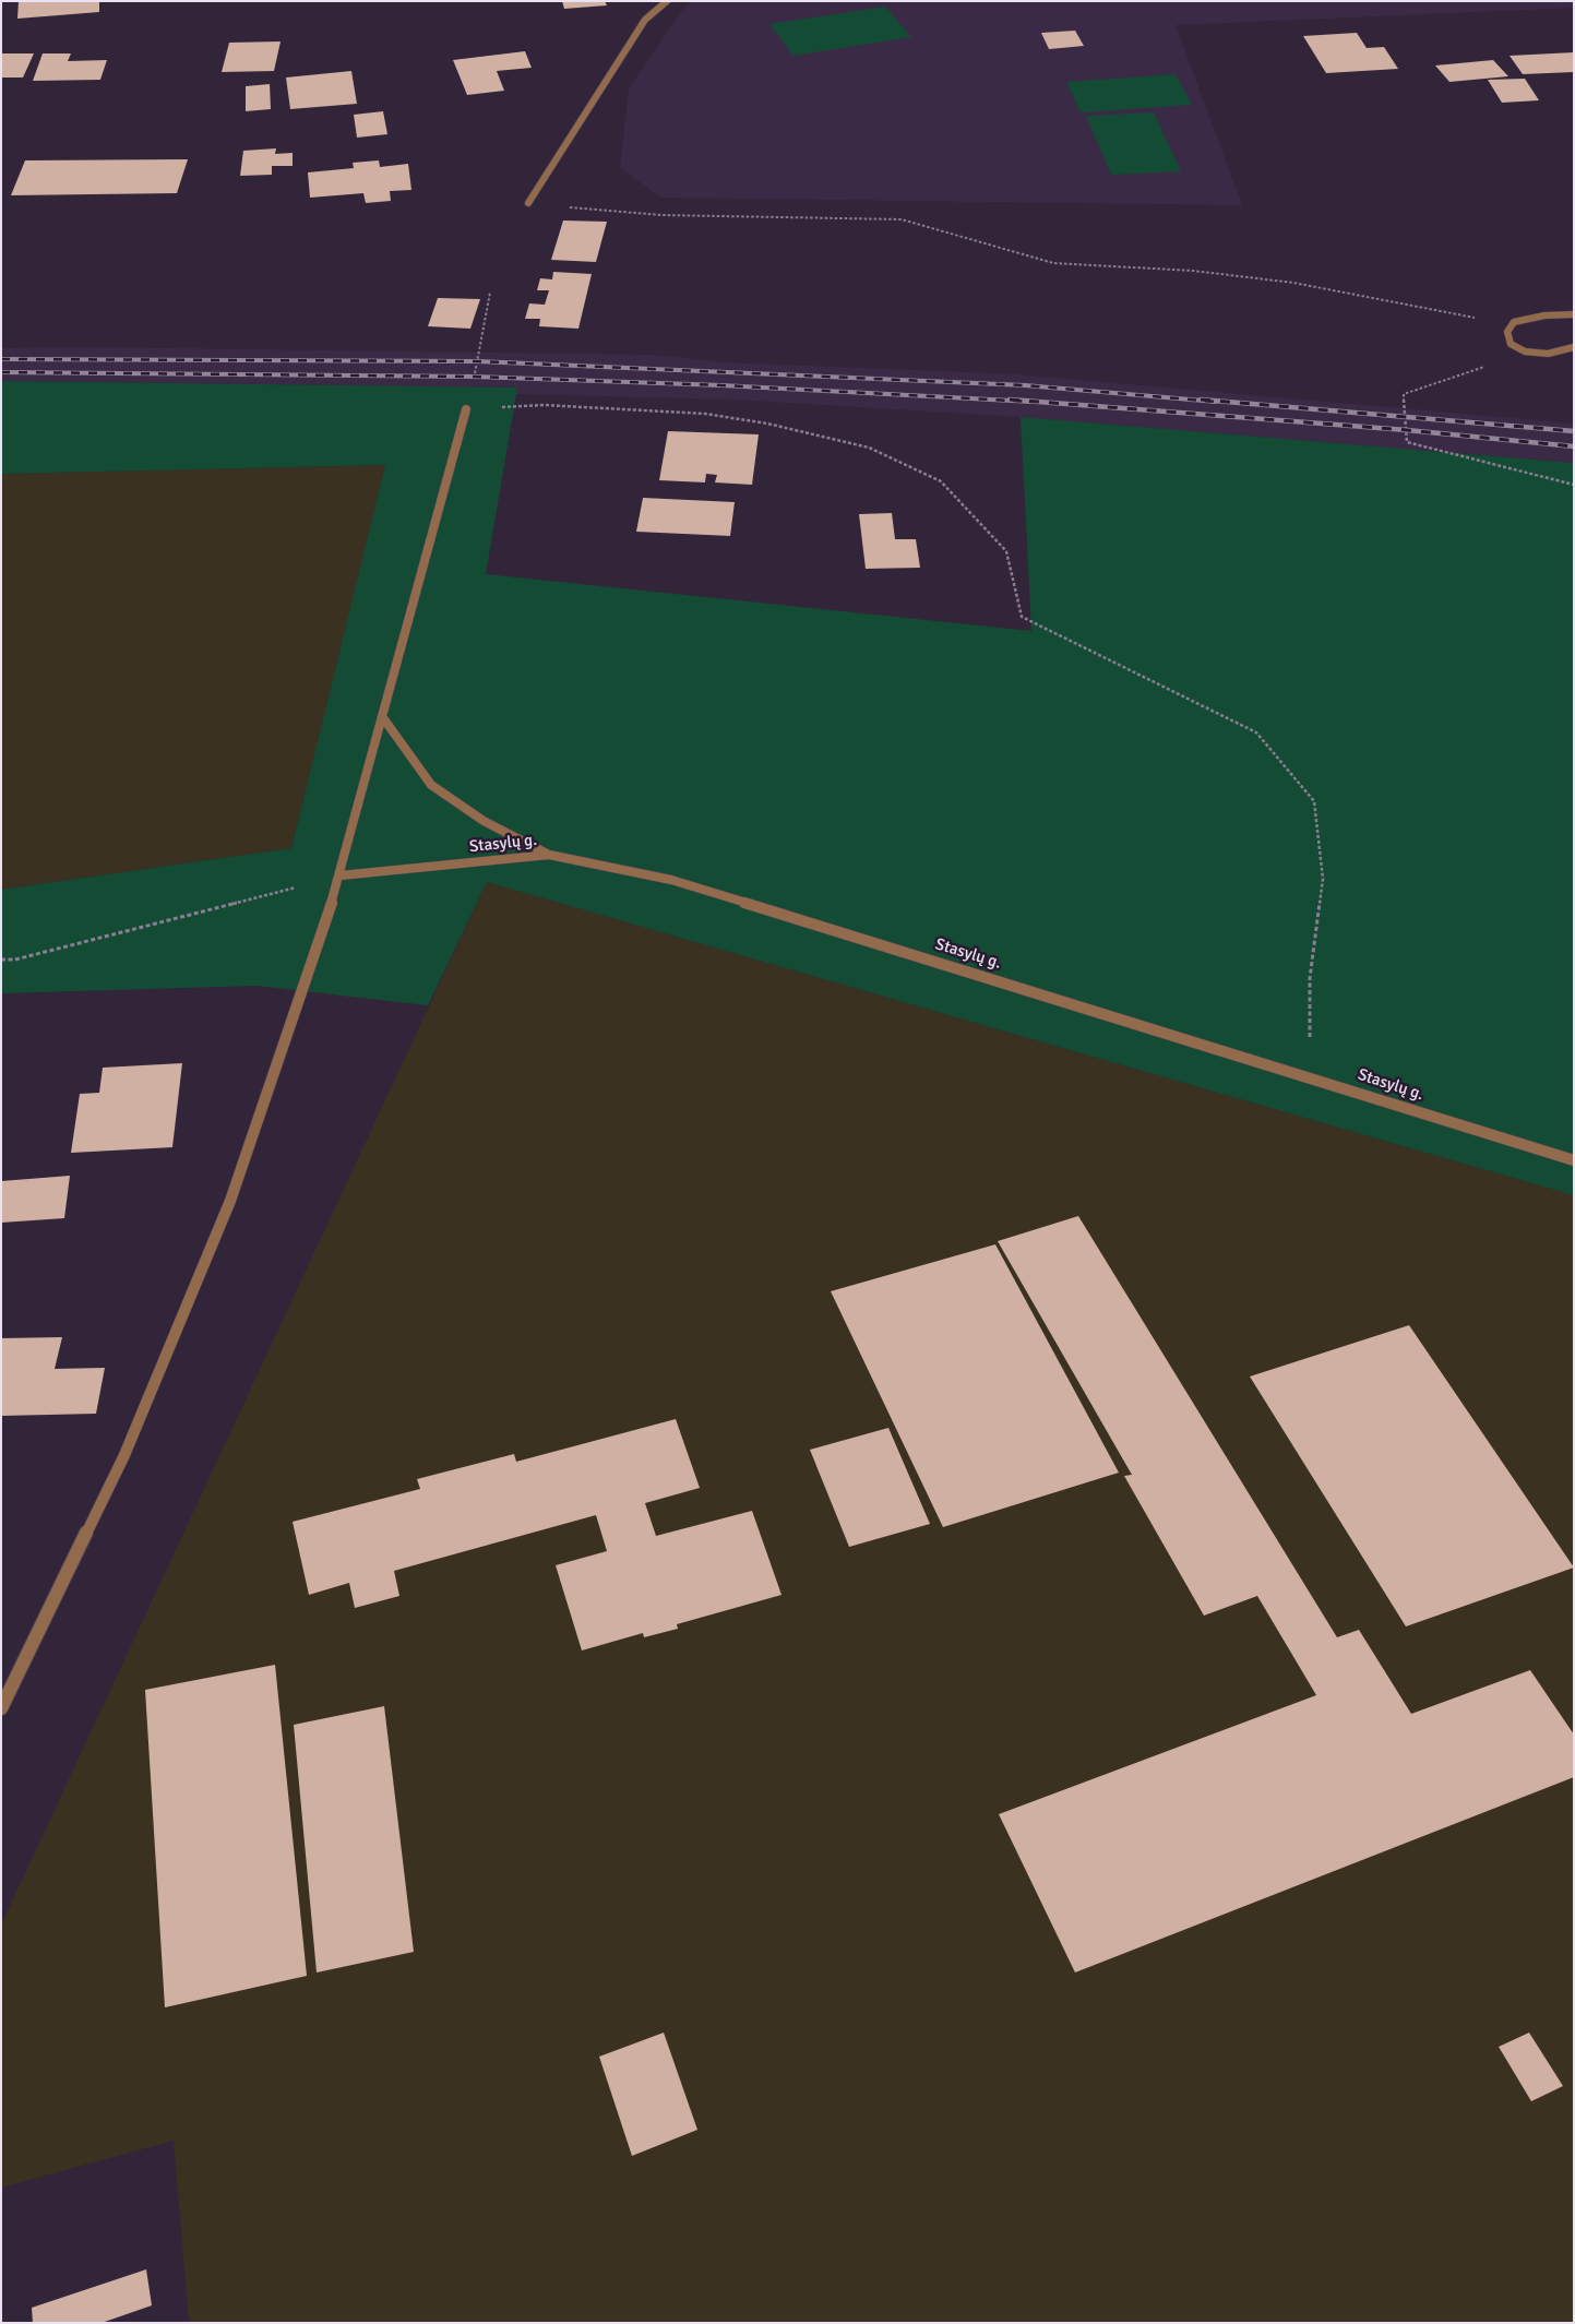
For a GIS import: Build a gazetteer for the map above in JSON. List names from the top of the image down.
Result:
{
  "streets": {
    "street": ["Stasylų g."]
  }
}
